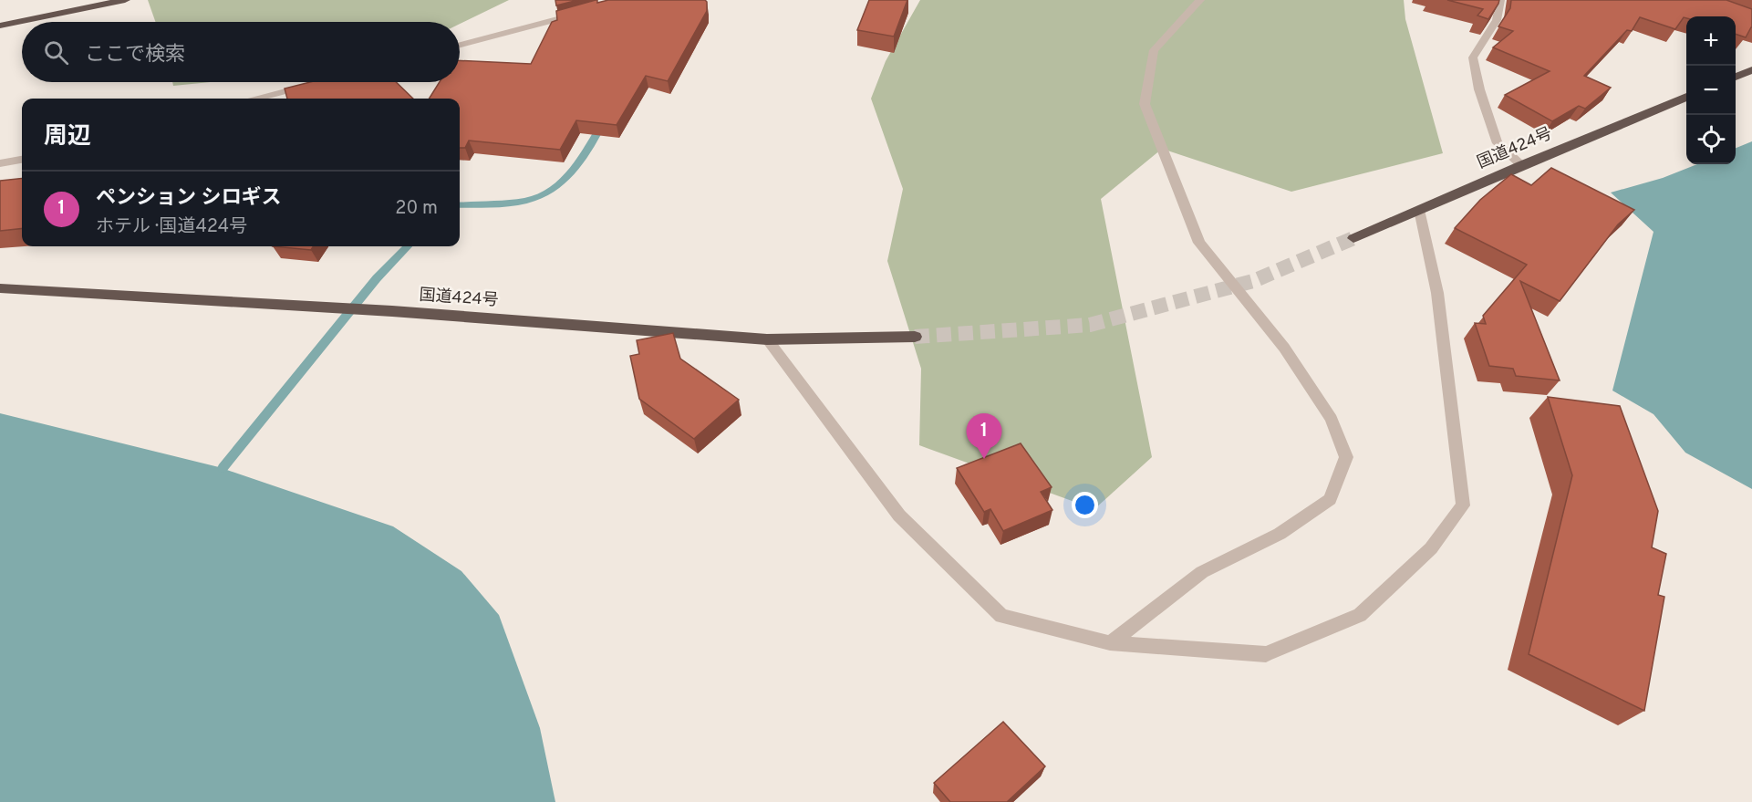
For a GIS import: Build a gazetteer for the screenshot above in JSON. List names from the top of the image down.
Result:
{
  "streets": {
    "highway": ["国道424号"]
  },
  "page": {
    "map_buttons": ["+", "−"],
    "search": "ここで検索",
    "heading": "周辺",
    "list": [
      {
        "mark": "1",
        "name": "ペンション シロギス",
        "note": "ホテル · 国道424号",
        "value": "20 m"
      }
    ],
    "pins": "1"
  }
}
